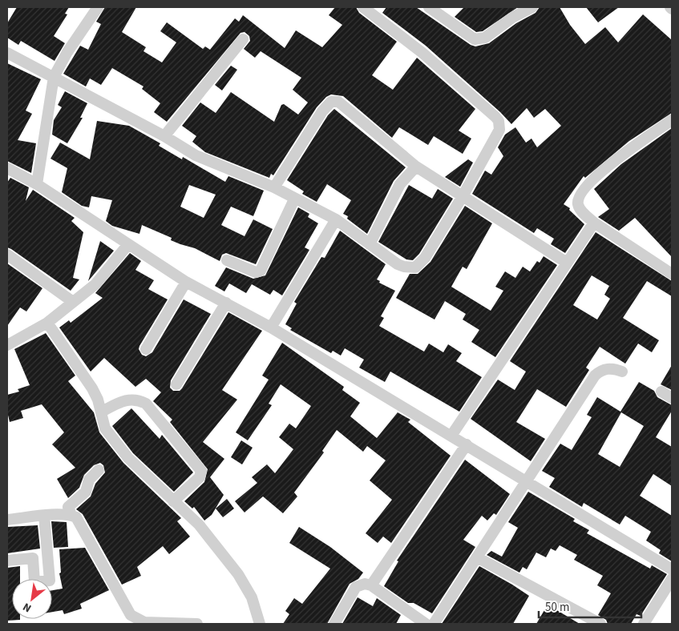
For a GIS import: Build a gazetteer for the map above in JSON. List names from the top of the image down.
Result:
{
  "scale_bar": "50 m",
  "north": "bottom left"
}
